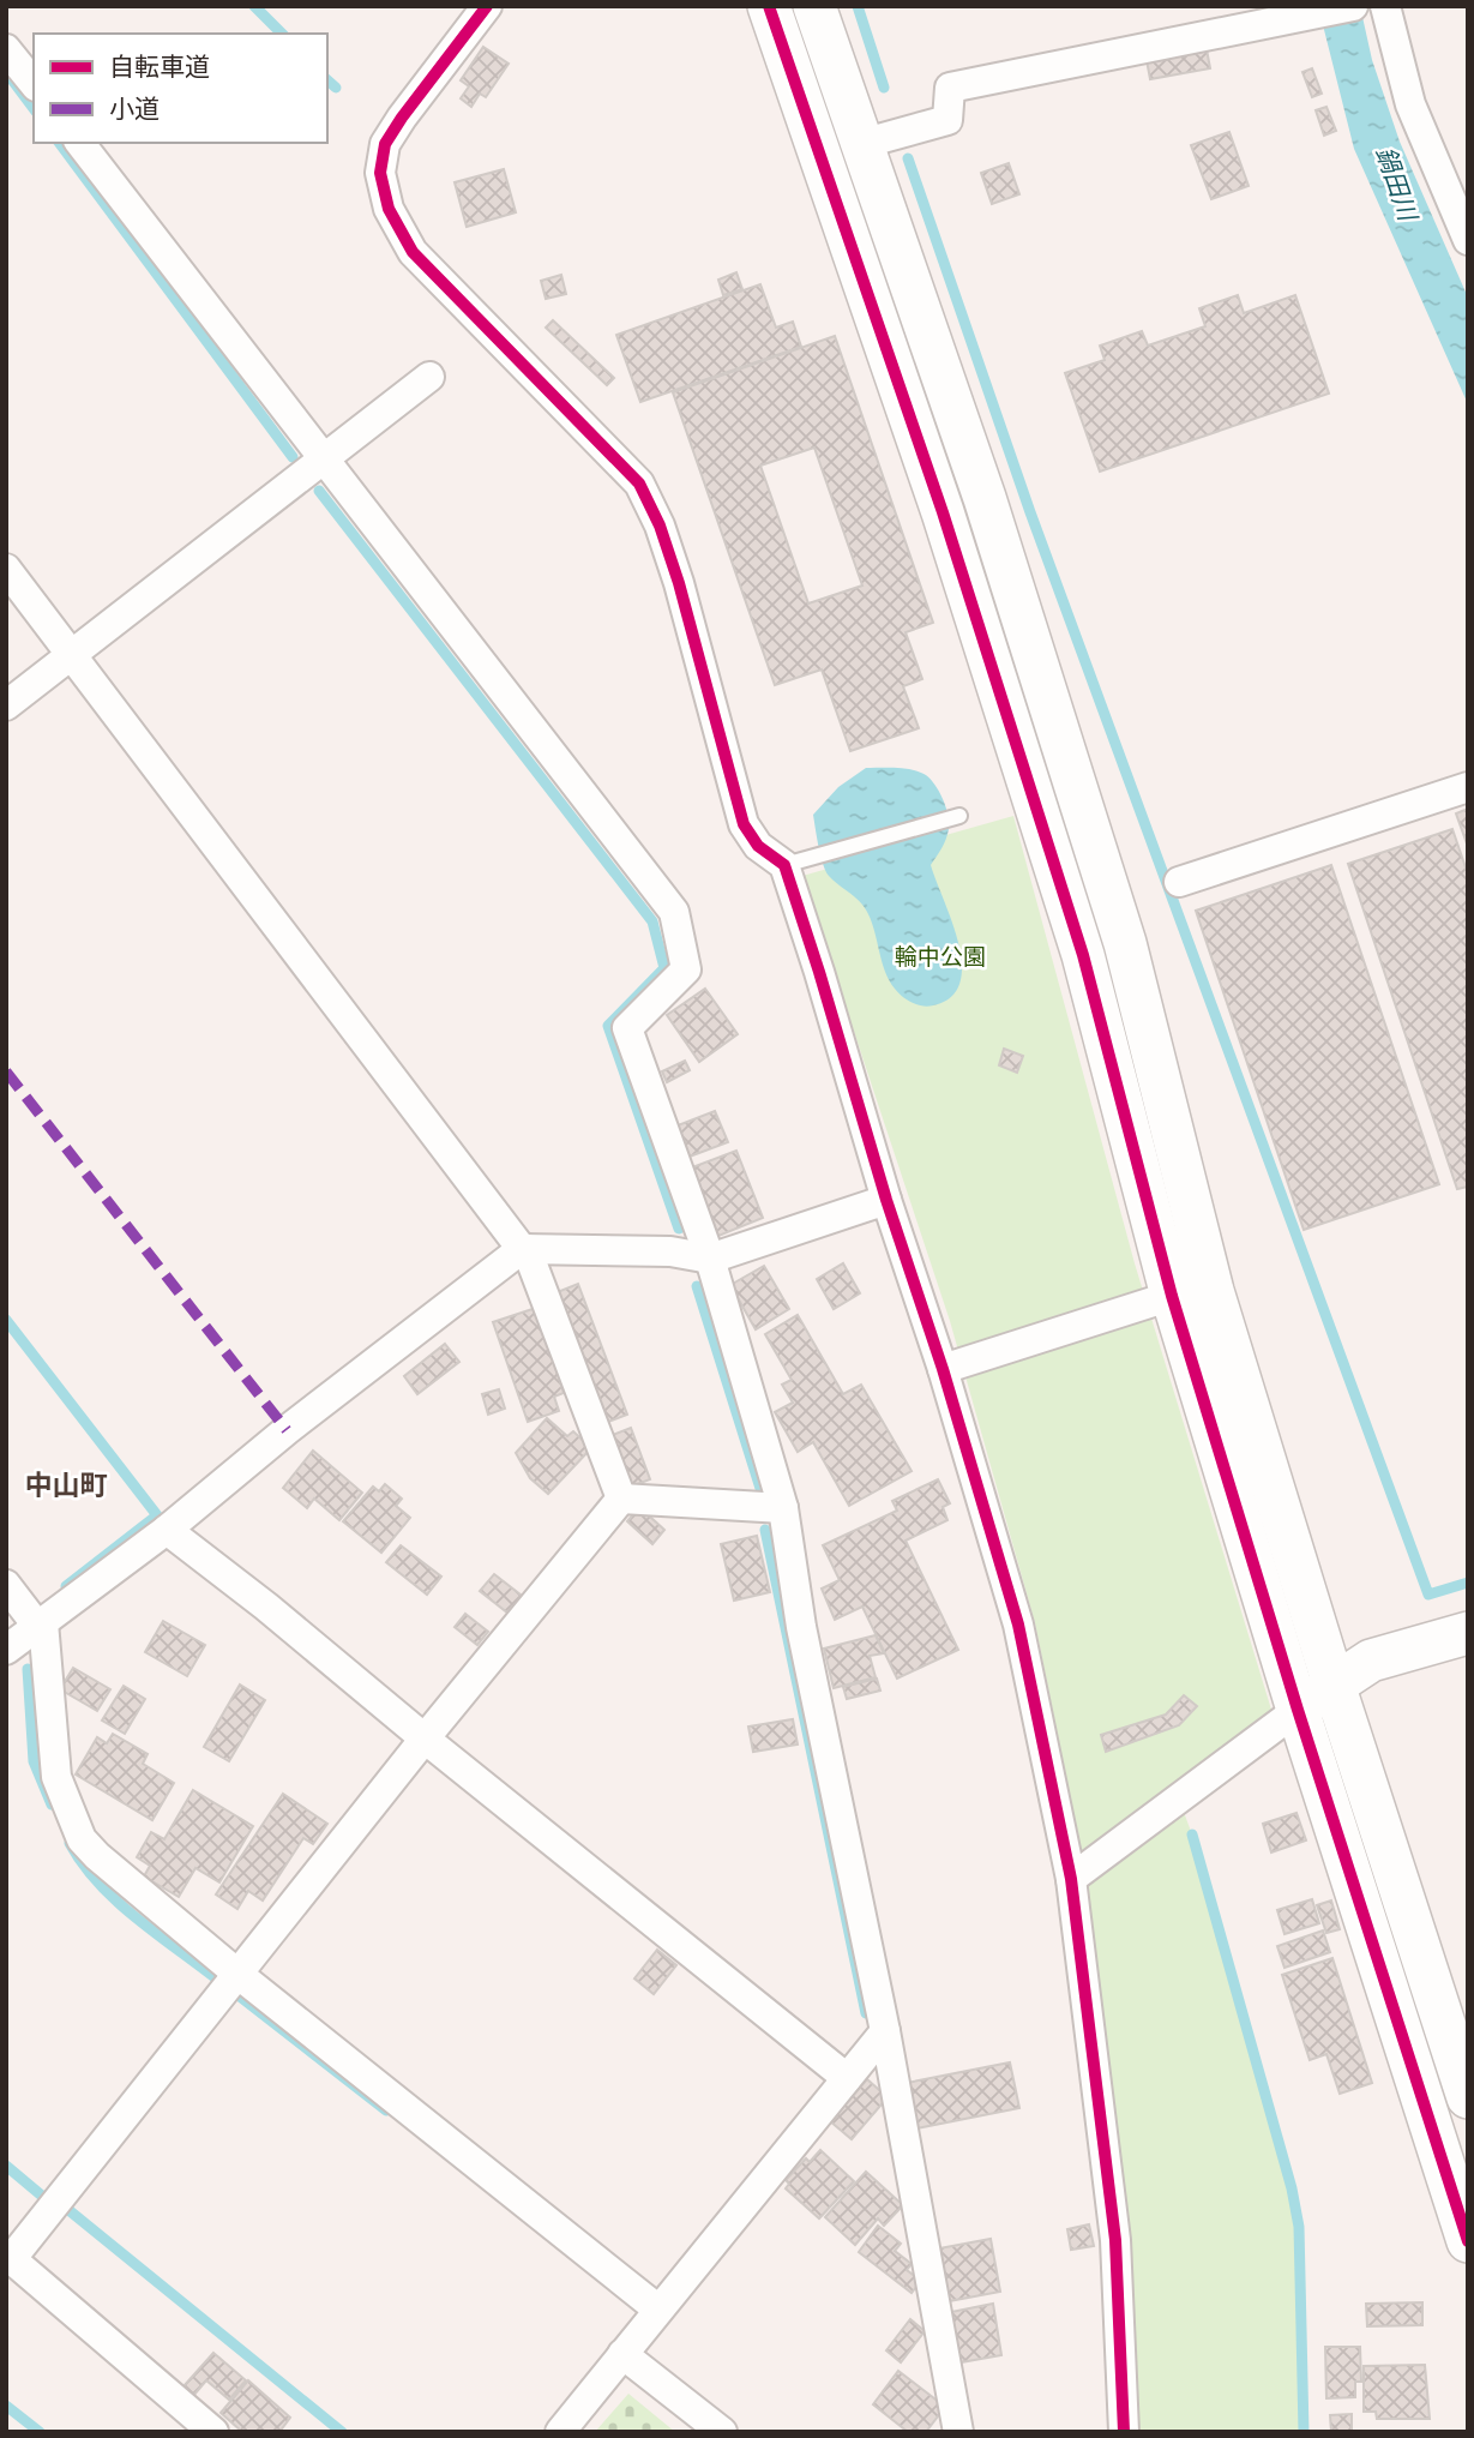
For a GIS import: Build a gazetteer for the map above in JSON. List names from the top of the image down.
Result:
{
  "districts": ["中山町"],
  "water": ["鍋田川"],
  "parks": ["輪中公園"],
  "legend": ["自転車道", "小道"]
}
